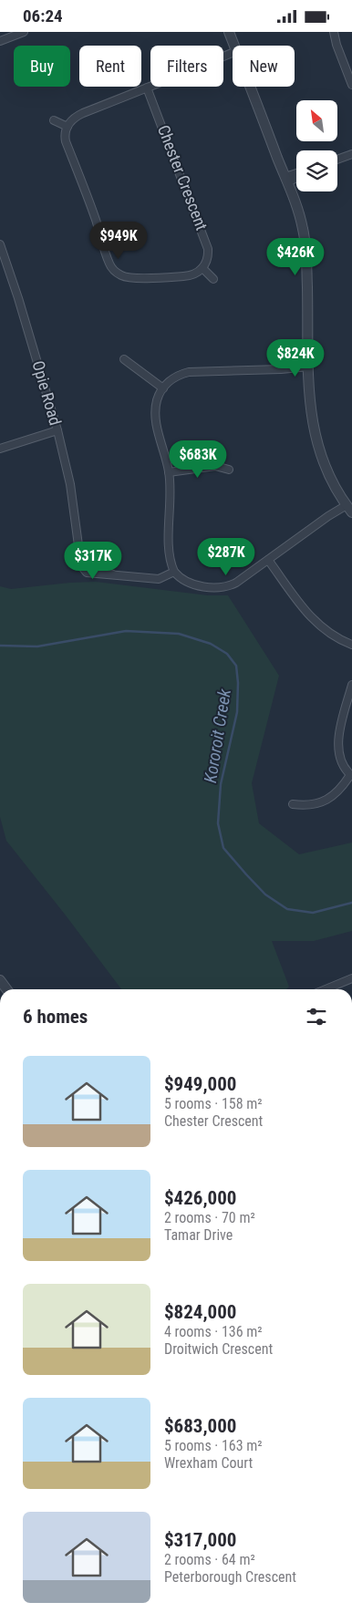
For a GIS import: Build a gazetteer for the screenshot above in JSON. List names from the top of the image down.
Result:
{
  "streets": {
    "street": ["Chester Crescent", "Opie Road"]
  },
  "water": ["Kororoit Creek"],
  "north": "top left",
  "page": {
    "status": "06:24",
    "chip": [
      "Buy",
      "Rent",
      "Filters",
      "New"
    ],
    "price": [
      "$949K",
      "$426K",
      "$824K",
      "$683K",
      "$287K",
      "$317K"
    ],
    "heading": "6 homes",
    "list": [
      {
        "name": "$949,000",
        "note": "5 rooms · 158 m² · Chester Crescent"
      },
      {
        "name": "$426,000",
        "note": "2 rooms · 70 m² · Tamar Drive"
      },
      {
        "name": "$824,000",
        "note": "4 rooms · 136 m² · Droitwich Crescent"
      },
      {
        "name": "$683,000",
        "note": "5 rooms · 163 m² · Wrexham Court"
      },
      {
        "name": "$317,000",
        "note": "2 rooms · 64 m² · Peterborough Crescent"
      }
    ]
  }
}
